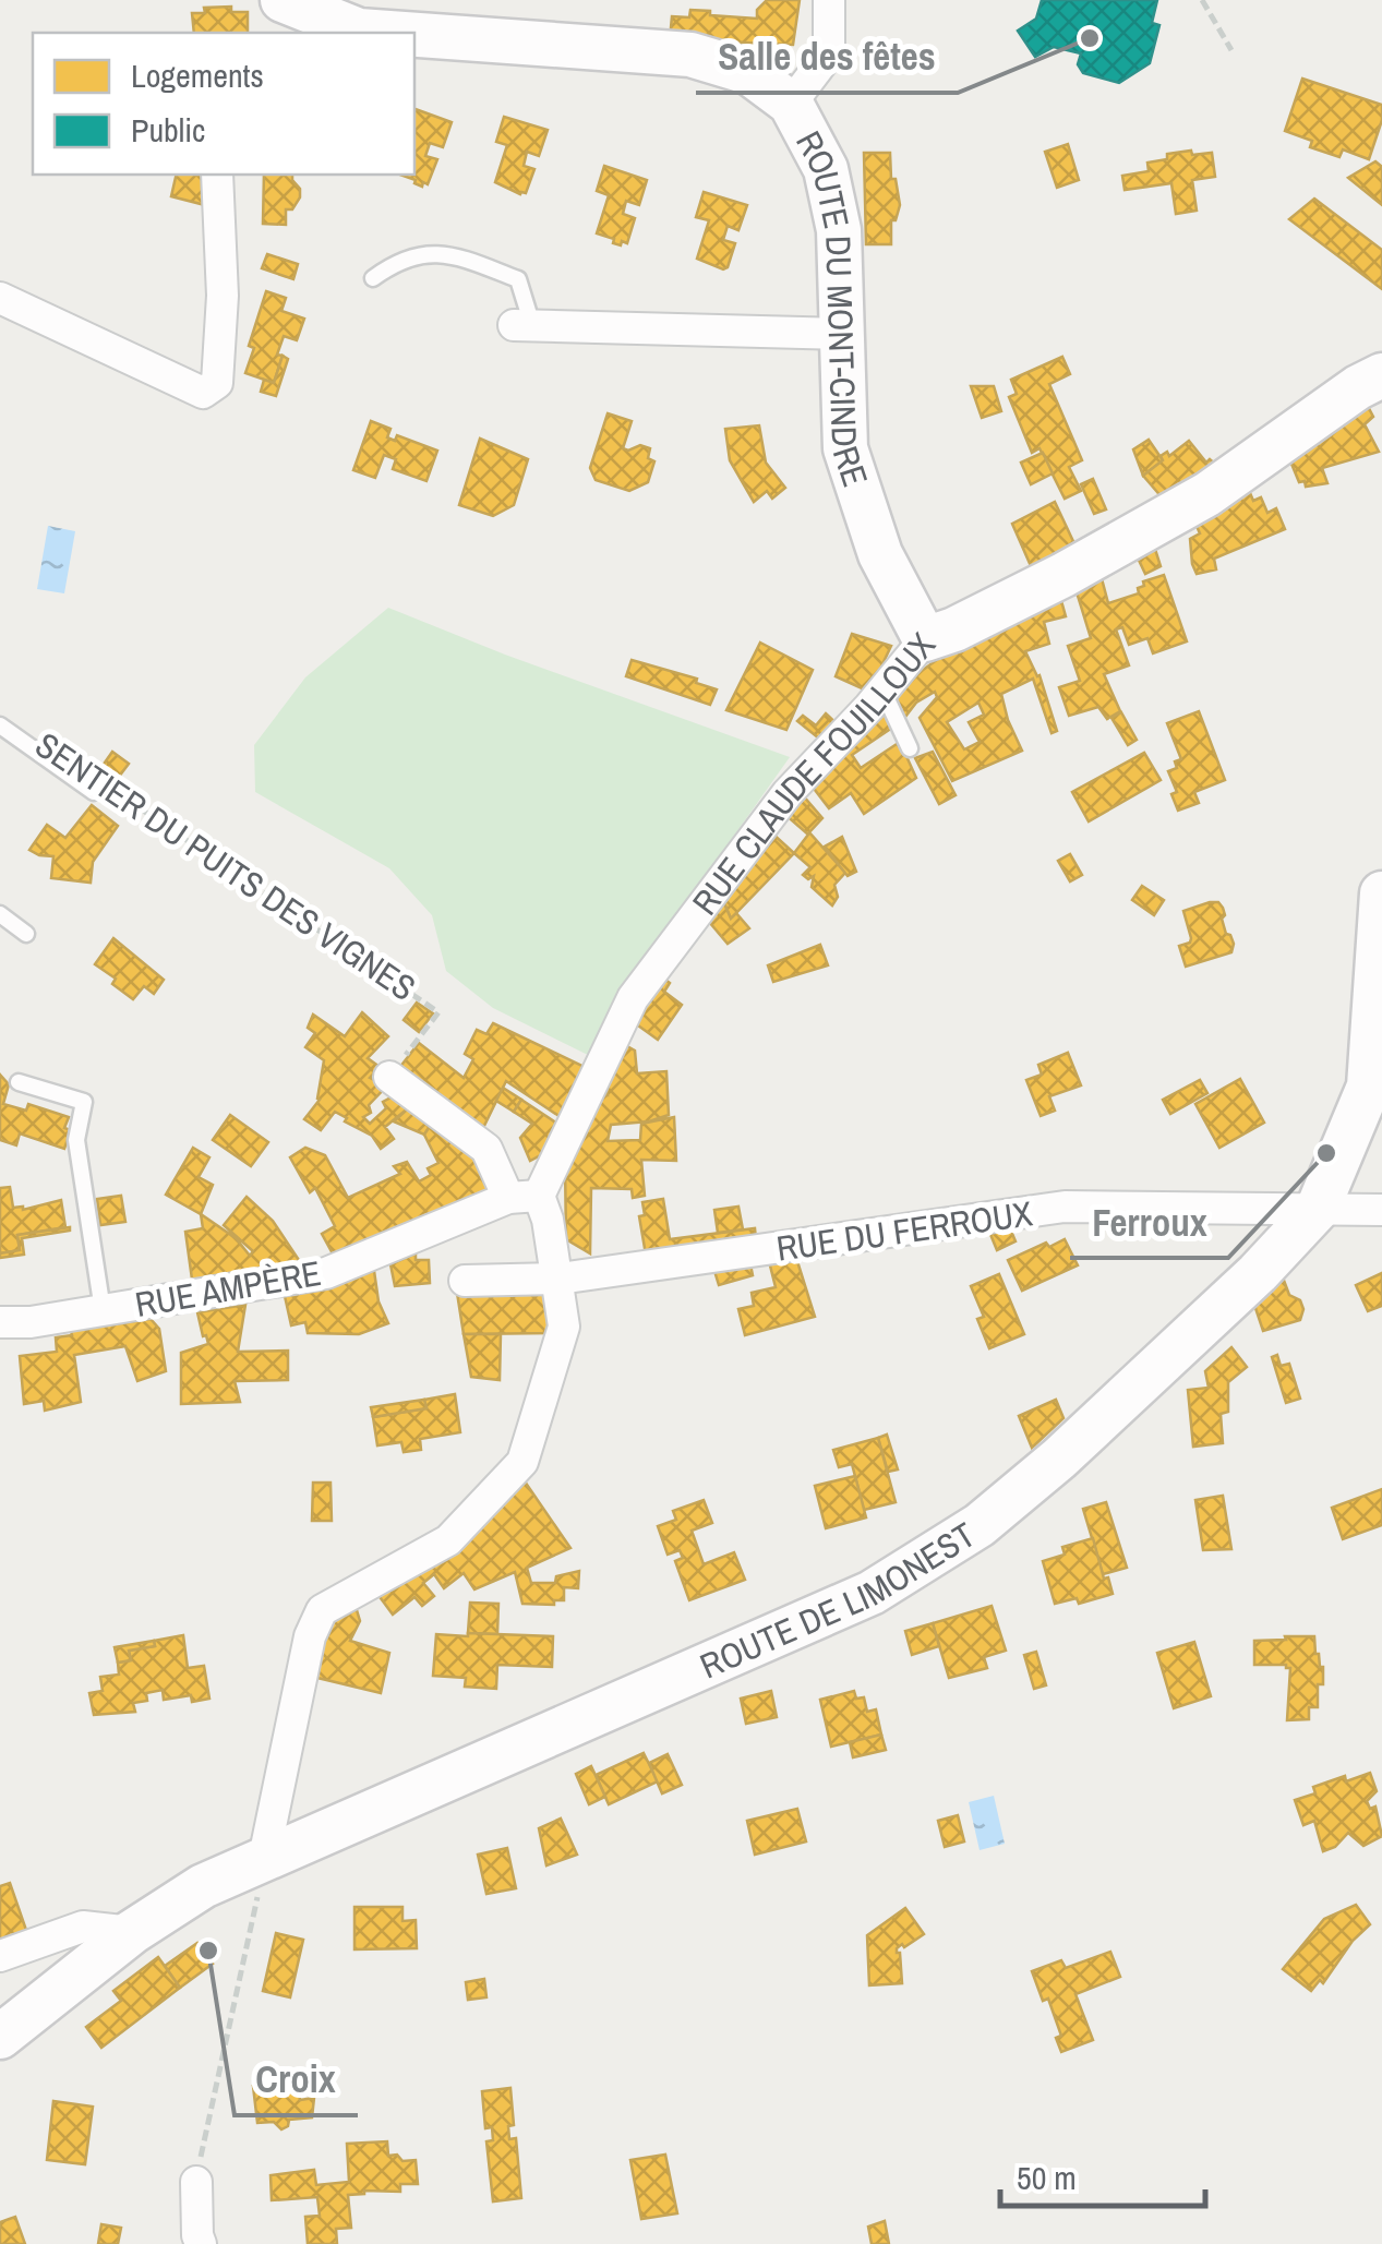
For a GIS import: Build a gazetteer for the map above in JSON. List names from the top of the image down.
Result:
{
  "streets": {
    "street": [
      "ROUTE DU MONT-CINDRE",
      "RUE CLAUDE FOUILLOUX",
      "RUE DU FERROUX",
      "RUE AMPÈRE",
      "ROUTE DE LIMONEST"
    ],
    "path": ["SENTIER DU PUITS DES VIGNES"]
  },
  "crossings": [
    ["ROUTE DU MONT-CINDRE", "RUE CLAUDE FOUILLOUX"],
    ["RUE CLAUDE FOUILLOUX", "RUE AMPÈRE"],
    ["RUE DU FERROUX", "ROUTE DE LIMONEST"]
  ],
  "places": ["Salle des fêtes", "Ferroux", "Croix"],
  "legend": ["Logements", "Public"],
  "scale_bar": "50 m"
}
